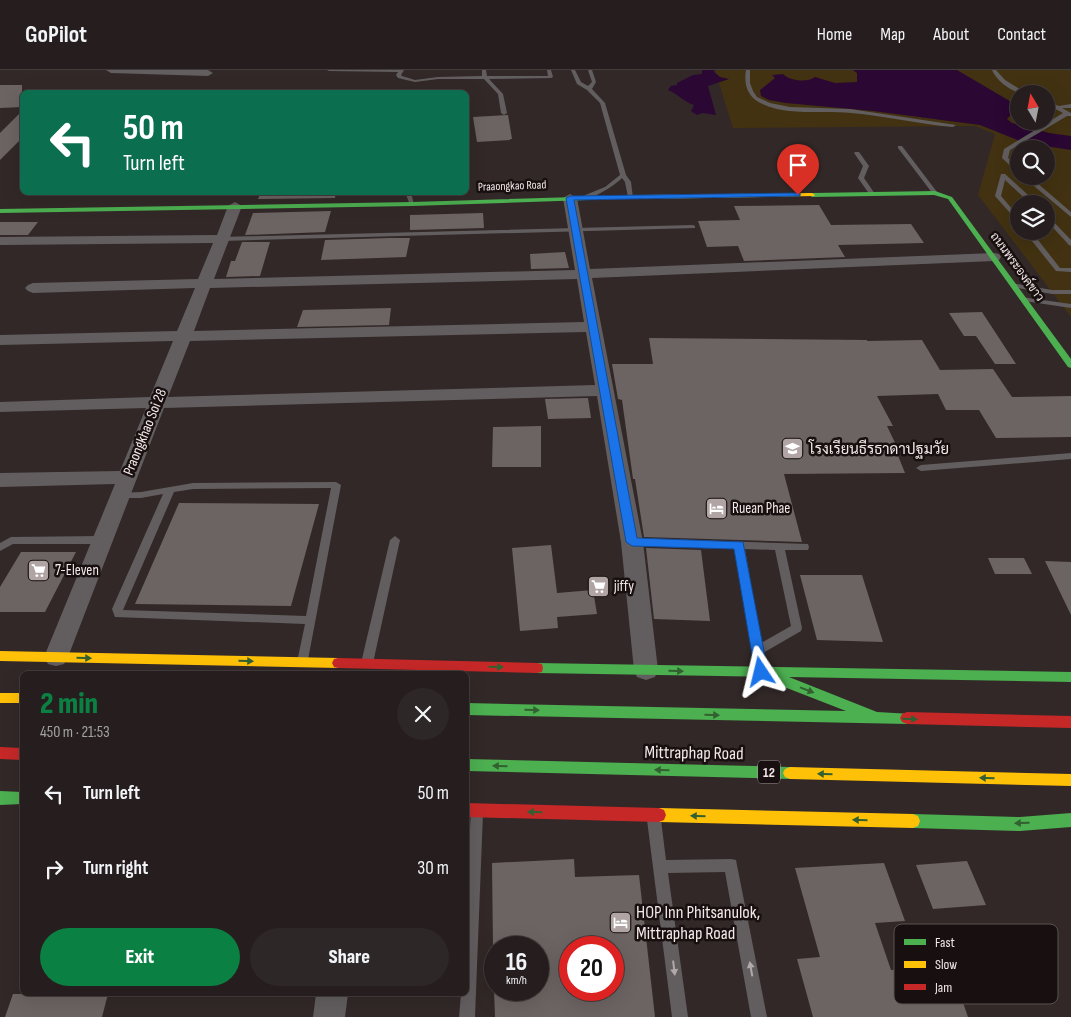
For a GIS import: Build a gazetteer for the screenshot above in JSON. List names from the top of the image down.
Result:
{
  "streets": {
    "main road": [
      "Praaongkao Road",
      "ถนนพระองค์ขาว",
      "Mittraphap Road",
      "12"
    ],
    "street": ["Praongkhao Soi 28"]
  },
  "crossings": [
    ["Praaongkao Road", "ถนนพระองค์ขาว"],
    ["Praaongkao Road", "Praongkhao Soi 28"]
  ],
  "places": {
    "school or university": ["โรงเรียนธีรธาดาปฐมวัย"],
    "hotel": ["Ruean Phae", "HOP Inn Phitsanulok, Mittraphap Road"],
    "supermarket": ["7-Eleven", "jiffy"]
  },
  "legend": ["Fast", "Slow", "Jam"],
  "north": "top",
  "page": {
    "header": "GoPilot",
    "nav": [
      "Home",
      "Map",
      "About",
      "Contact"
    ],
    "turn": ["50 m", "Turn left"],
    "heading": ["2 min", "450 m · 21:53"],
    "list": [
      {
        "name": "Turn left",
        "value": "50 m"
      },
      {
        "name": "Turn right",
        "value": "30 m"
      }
    ],
    "buttons": ["Exit", "Share"],
    "speed": "16 km/h",
    "limit": "20"
  }
}
